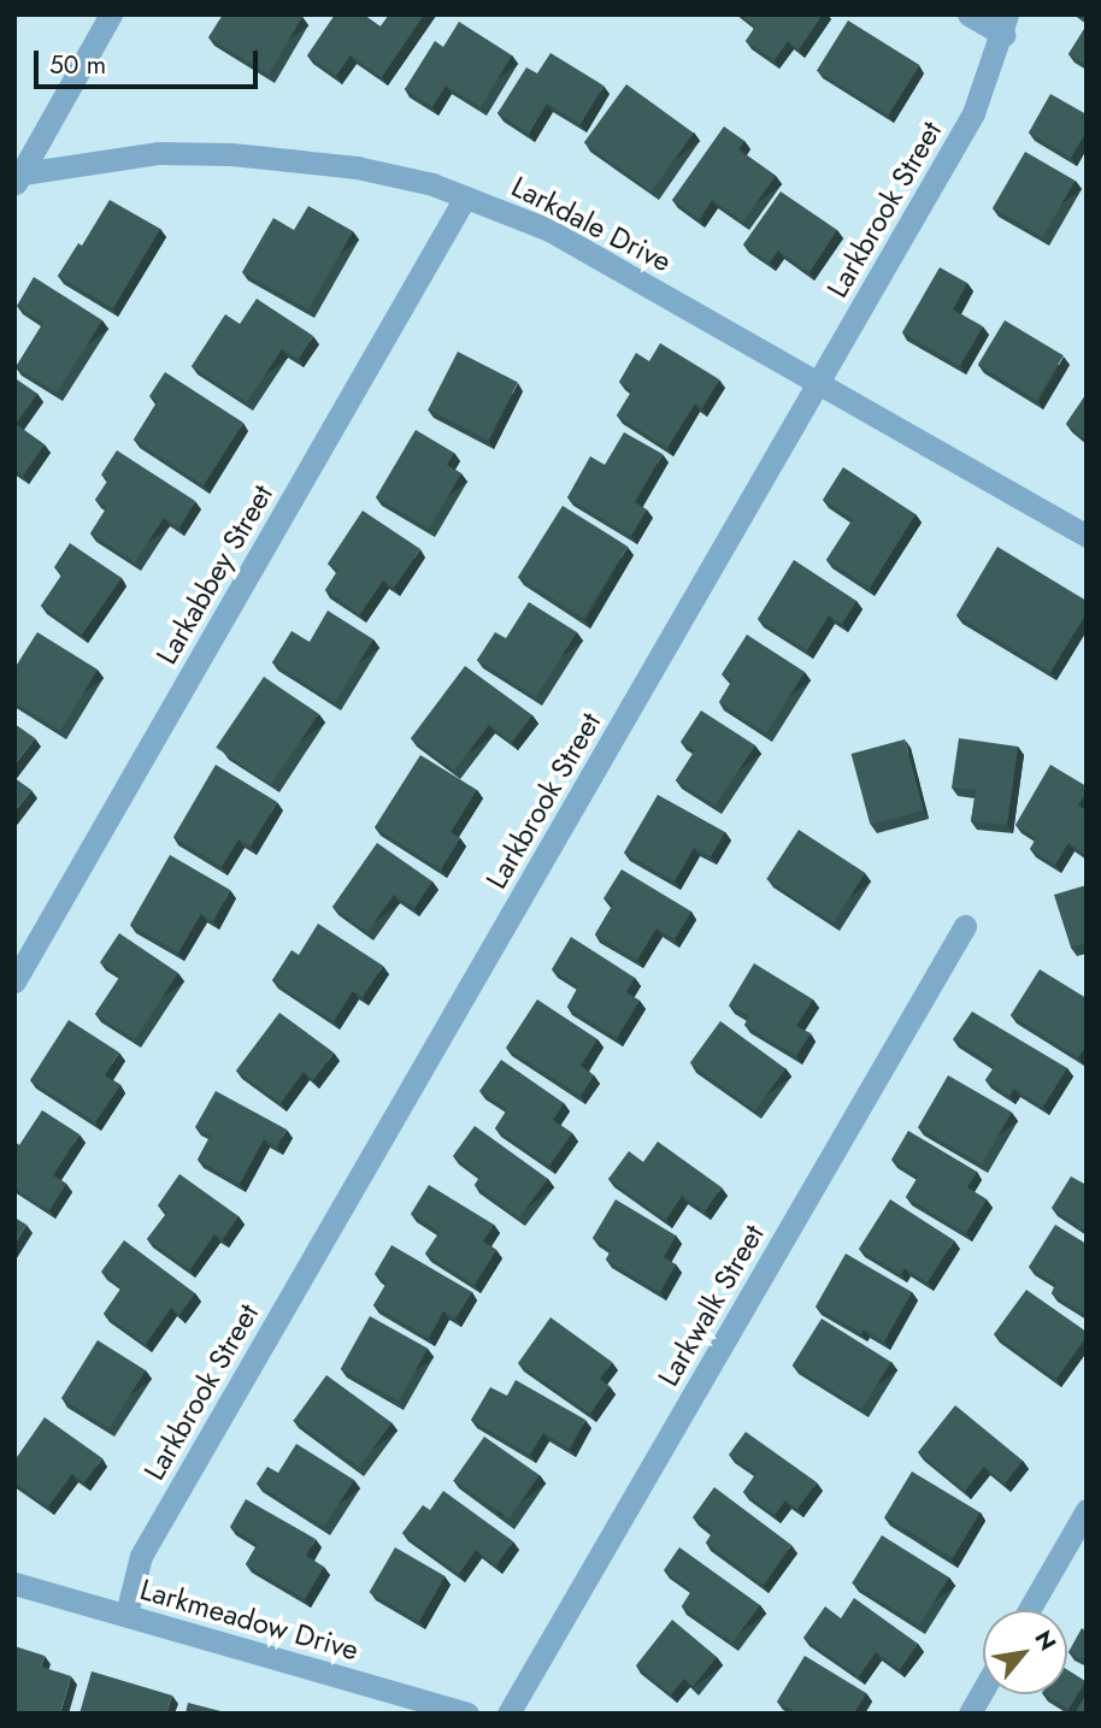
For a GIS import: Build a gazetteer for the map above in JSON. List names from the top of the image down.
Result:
{
  "streets": {
    "street": [
      "Larkbrook Street",
      "Larkdale Drive",
      "Larkabbey Street",
      "Larkwalk Street",
      "Larkmeadow Drive"
    ]
  },
  "crossings": [
    ["Larkbrook Street", "Larkdale Drive"],
    ["Larkbrook Street", "Larkmeadow Drive"],
    ["Larkdale Drive", "Larkabbey Street"]
  ],
  "scale_bar": "50 m",
  "north": "top right"
}
